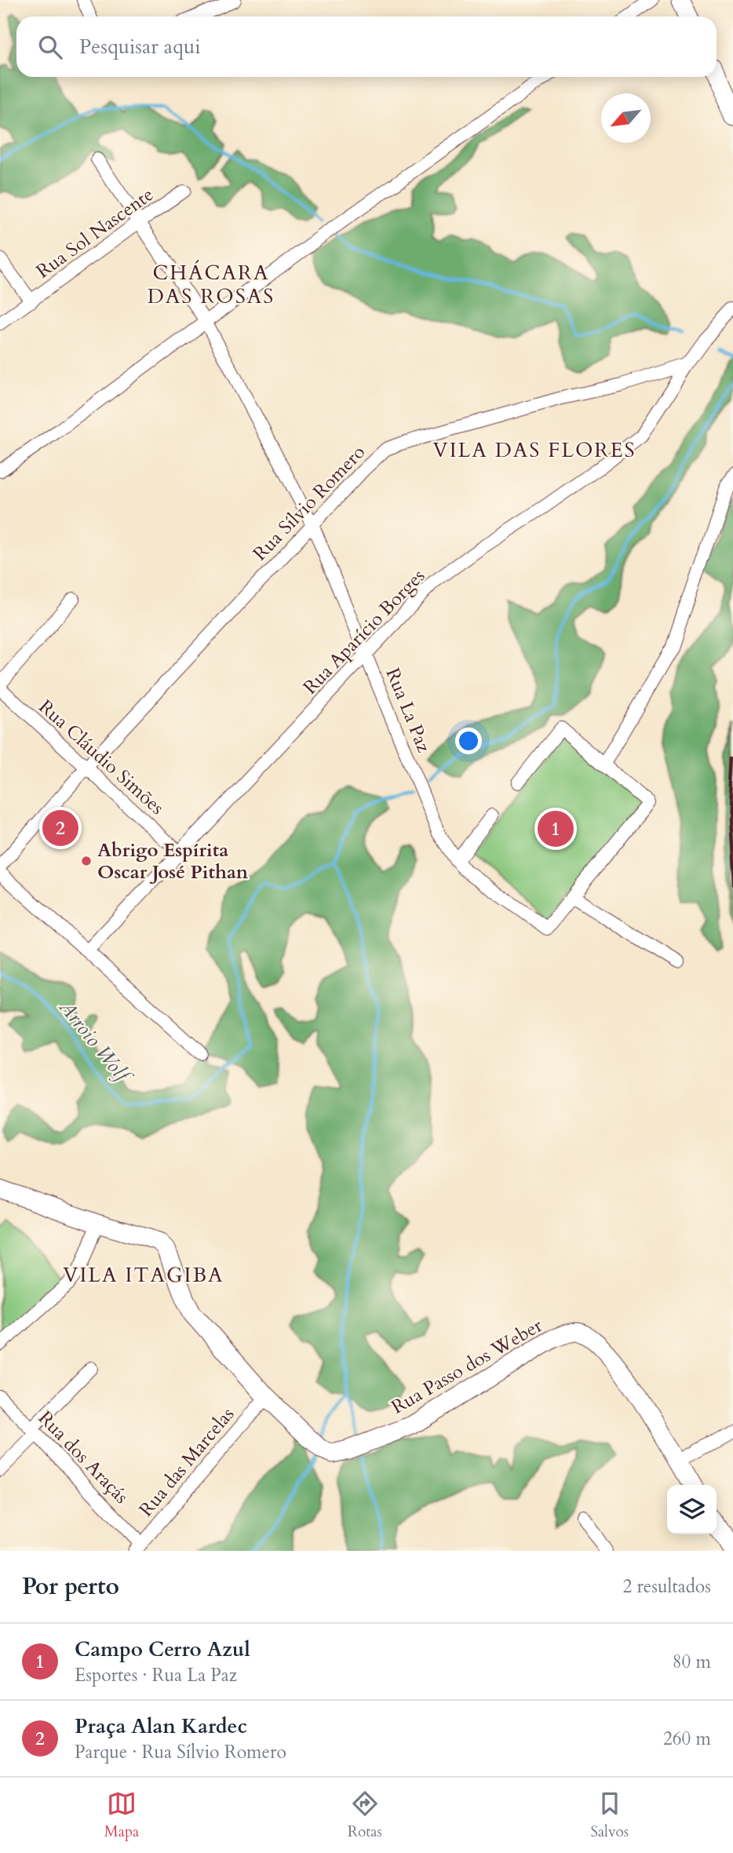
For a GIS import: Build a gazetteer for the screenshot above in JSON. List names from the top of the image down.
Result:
{
  "streets": {
    "street": [
      "Rua Sol Nascente",
      "Rua Sílvio Romero",
      "Rua Aparício Borges",
      "Rua La Paz",
      "Rua Cláudio Simões",
      "Rua Passo dos Weber",
      "Rua dos Araçás",
      "Rua das Marcelas"
    ]
  },
  "crossings": [
    ["Rua Sol Nascente", "Rua La Paz"],
    ["Rua Sílvio Romero", "Rua Aparício Borges"],
    ["Rua Sílvio Romero", "Rua La Paz"],
    ["Rua Sílvio Romero", "Rua Cláudio Simões"],
    ["Rua Aparício Borges", "Rua La Paz"],
    ["Rua Aparício Borges", "Rua Cláudio Simões"],
    ["Rua Passo dos Weber", "Rua das Marcelas"],
    ["Rua dos Araçás", "Rua das Marcelas"]
  ],
  "districts": ["CHÁCARA DAS ROSAS", "VILA DAS FLORES", "VILA ITAGIBA"],
  "water": ["Arroio Wolf"],
  "places": ["Abrigo Espírita Oscar José Pithan"],
  "north": "bottom left",
  "page": {
    "search": "Pesquisar aqui",
    "pins": ["2", "1"],
    "heading": ["Por perto", "2 resultados"],
    "list": [
      {
        "mark": "1",
        "name": "Campo Cerro Azul",
        "note": "Esportes · Rua La Paz",
        "value": "80 m"
      },
      {
        "mark": "2",
        "name": "Praça Alan Kardec",
        "note": "Parque · Rua Sílvio Romero",
        "value": "260 m"
      }
    ],
    "nav": ["Mapa", "Rotas", "Salvos"]
  }
}
